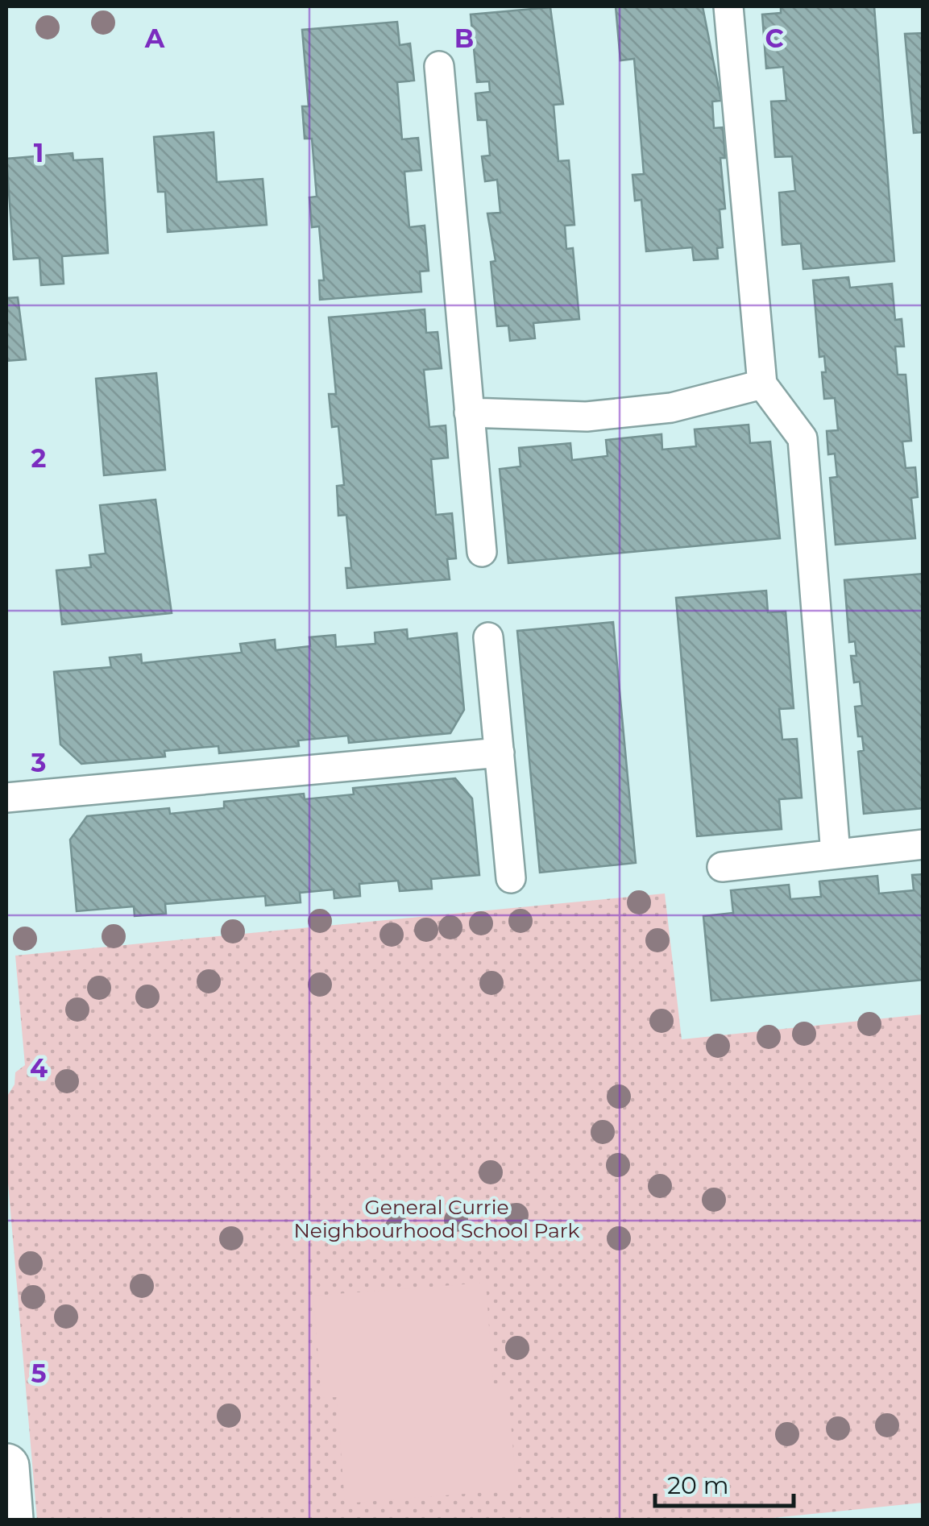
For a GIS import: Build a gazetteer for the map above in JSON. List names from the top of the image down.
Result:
{
  "parks": ["General Currie Neighbourhood School Park"],
  "scale_bar": "20 m",
  "grid": {
    "columns": ["A", "B", "C"],
    "rows": [
      "1",
      "2",
      "3",
      "4",
      "5"
    ]
  }
}
